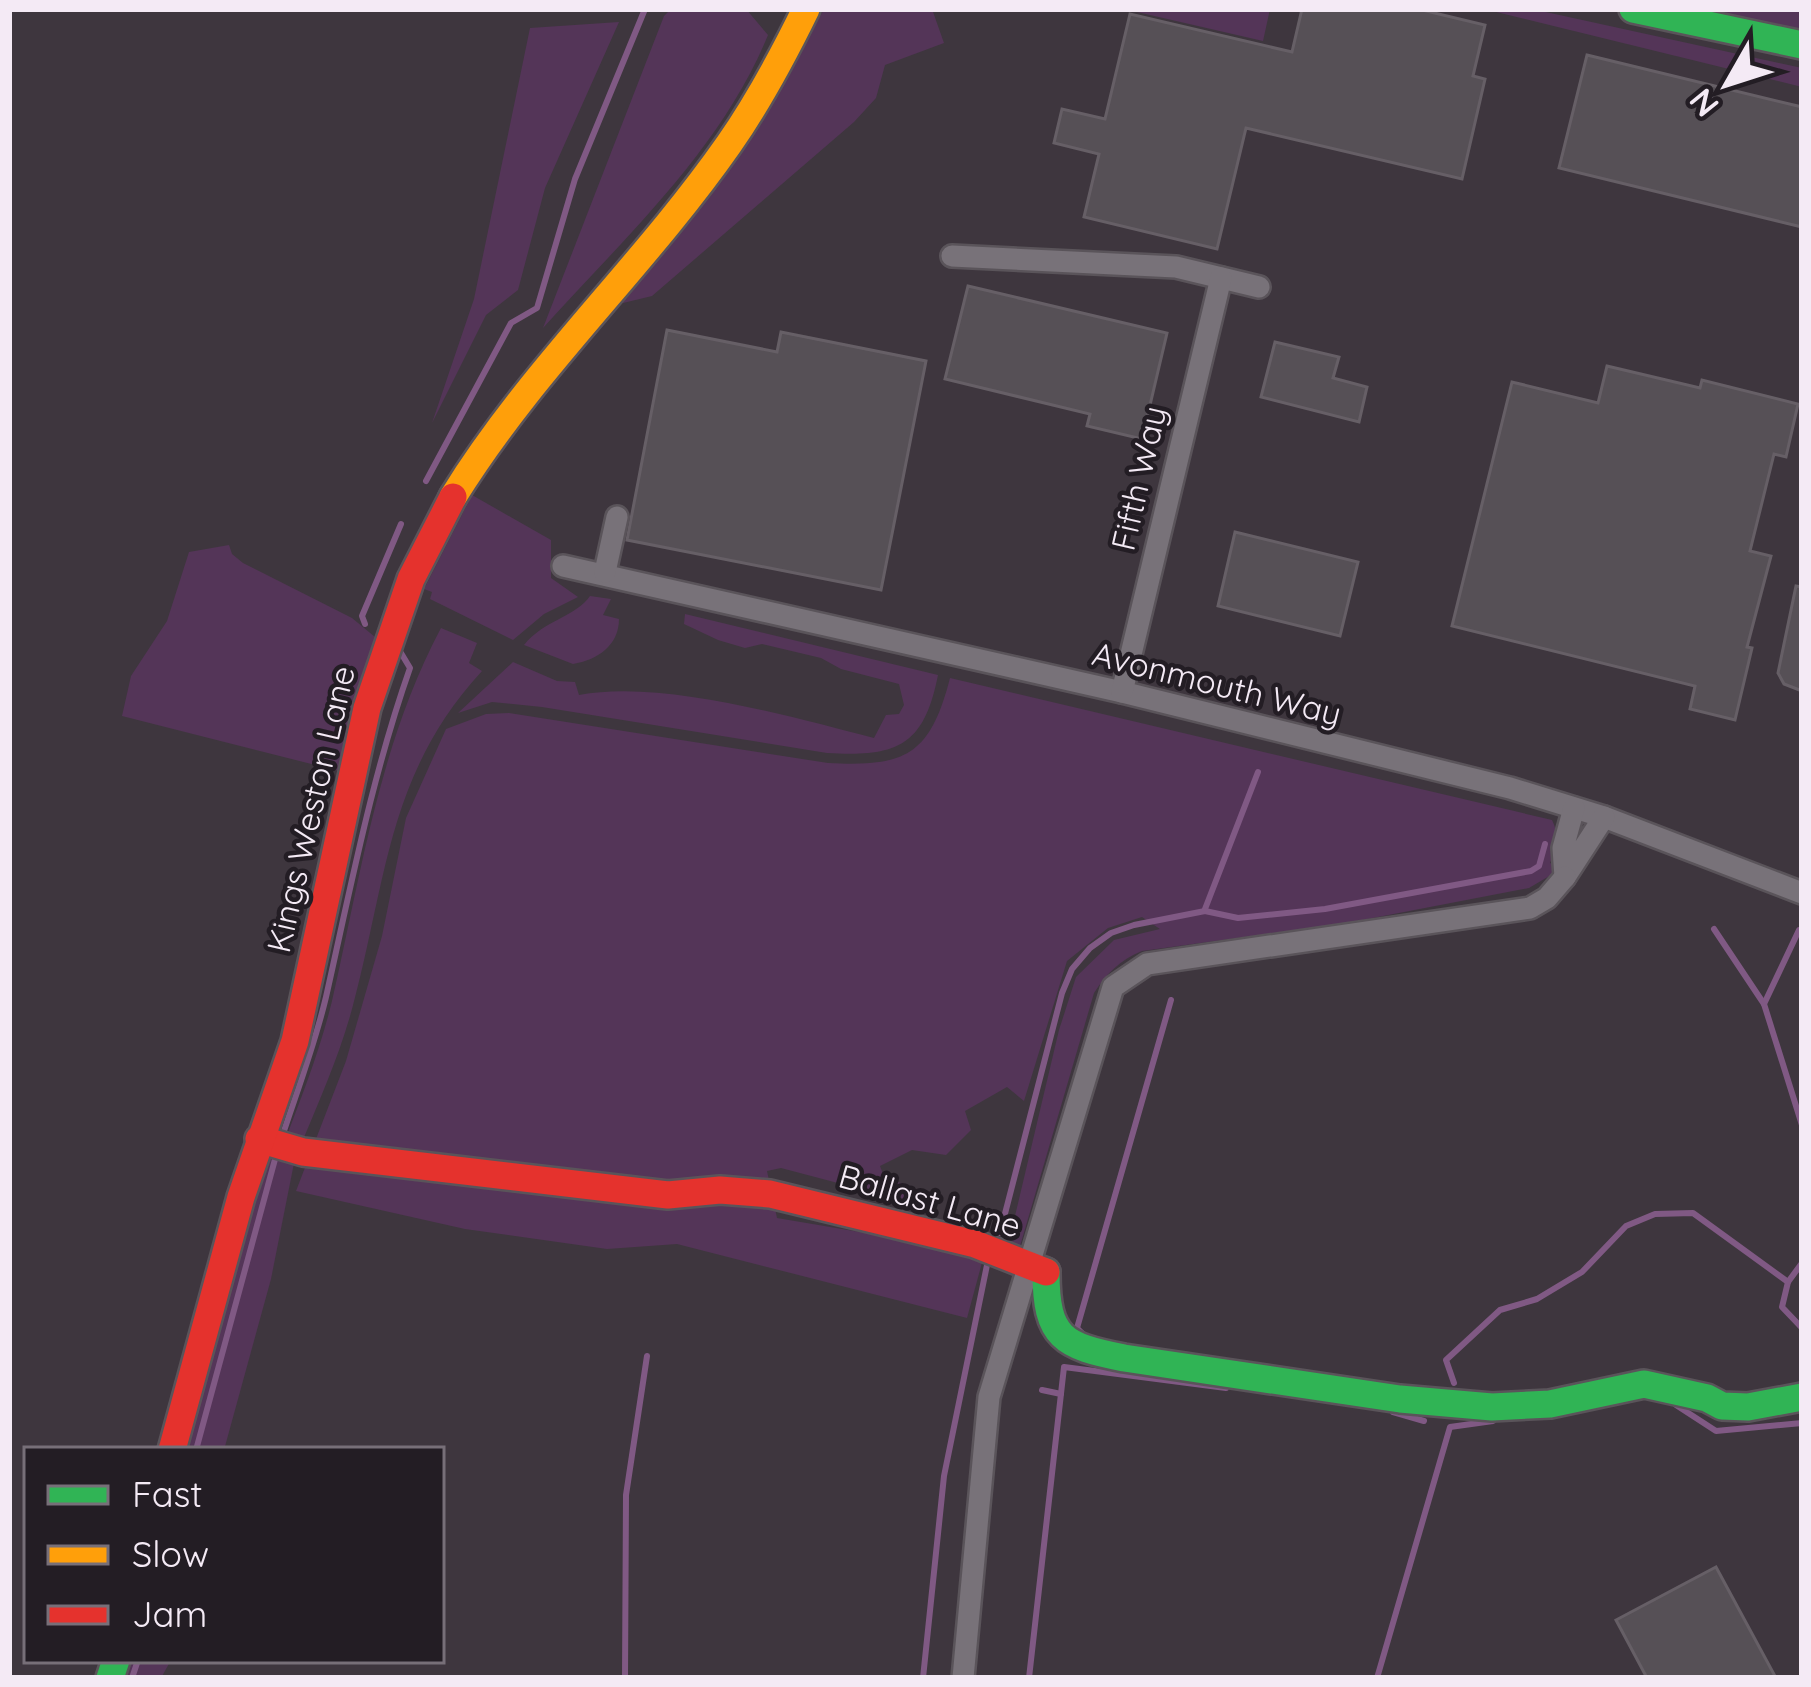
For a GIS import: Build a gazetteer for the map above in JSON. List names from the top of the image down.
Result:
{
  "streets": {
    "main road": ["Kings Weston Lane", "Ballast Lane"],
    "street": ["Fifth Way", "Avonmouth Way"]
  },
  "crossings": [
    ["Fifth Way", "Avonmouth Way"],
    ["Kings Weston Lane", "Ballast Lane"]
  ],
  "legend": ["Fast", "Slow", "Jam"],
  "north": "bottom left"
}
